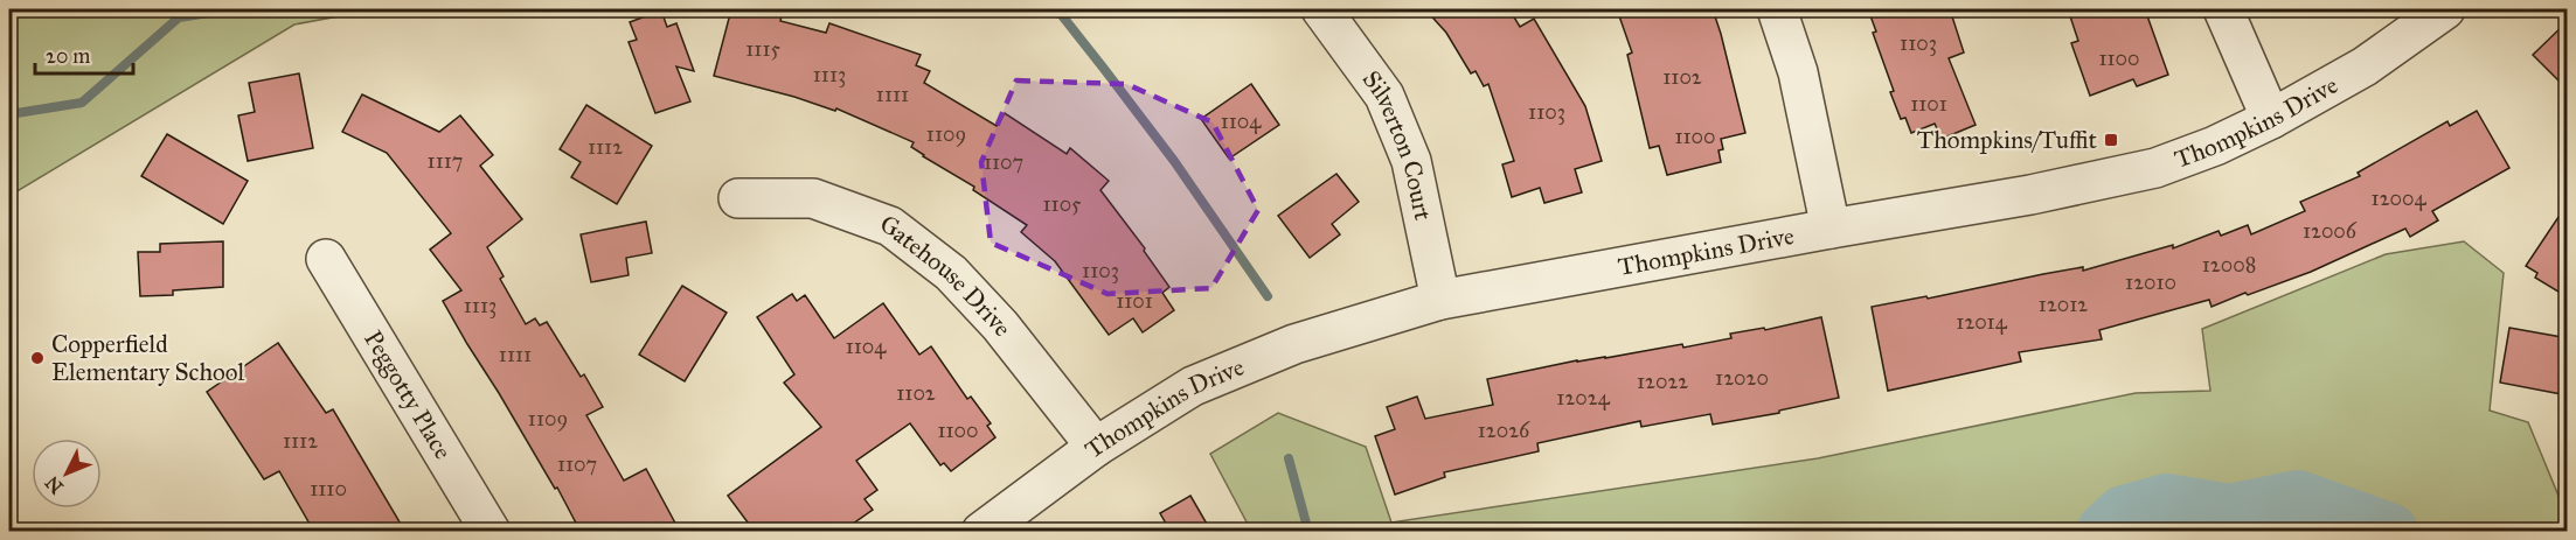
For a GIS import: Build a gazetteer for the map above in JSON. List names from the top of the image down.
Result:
{
  "streets": {
    "street": [
      "Thompkins Drive",
      "Silverton Court",
      "Gatehouse Drive",
      "Peggotty Place"
    ]
  },
  "crossings": [
    ["Thompkins Drive", "Silverton Court"],
    ["Thompkins Drive", "Gatehouse Drive"]
  ],
  "places": {
    "transit": ["Thompkins/Tuffit"],
    "other": ["Copperfield Elementary School"]
  },
  "house_numbers": [
    "1103",
    "1115",
    "1100",
    "1113",
    "1102",
    "1111",
    "1101",
    "1103",
    "1104",
    "1109",
    "1100",
    "1112",
    "1117",
    "1107",
    "12004",
    "1105",
    "12006",
    "12008",
    "1103",
    "12010",
    "1101",
    "12012",
    "1113",
    "12014",
    "1104",
    "1111",
    "12020",
    "12022",
    "1102",
    "12024",
    "1109",
    "1100",
    "12026",
    "1112",
    "1107",
    "1110"
  ],
  "scale_bar": "20 m",
  "north": "bottom left"
}
